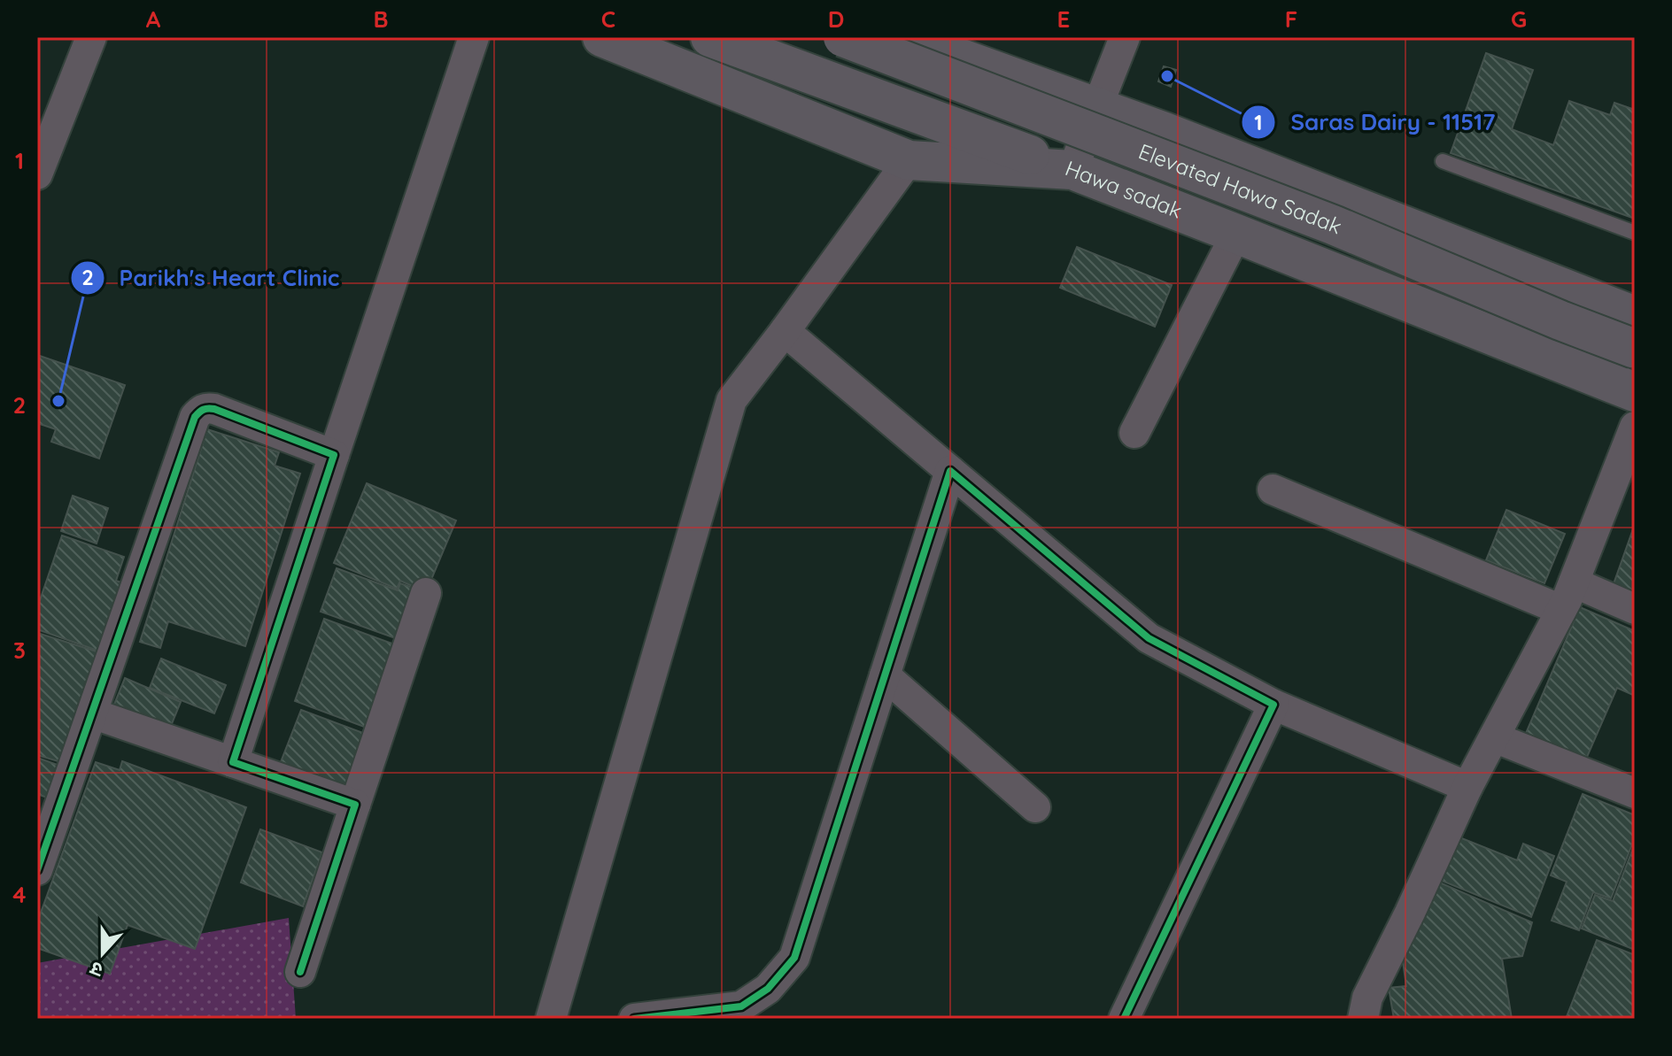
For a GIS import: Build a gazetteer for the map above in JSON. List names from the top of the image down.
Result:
{
  "streets": {
    "main road": ["Elevated Hawa Sadak", "Hawa sadak"]
  },
  "places": ["Saras Dairy - 11517", "Parikh's Heart Clinic"],
  "north": "bottom",
  "grid": {
    "columns": [
      "A",
      "B",
      "C",
      "D",
      "E",
      "F",
      "G"
    ],
    "rows": [
      "1",
      "2",
      "3",
      "4"
    ]
  }
}
